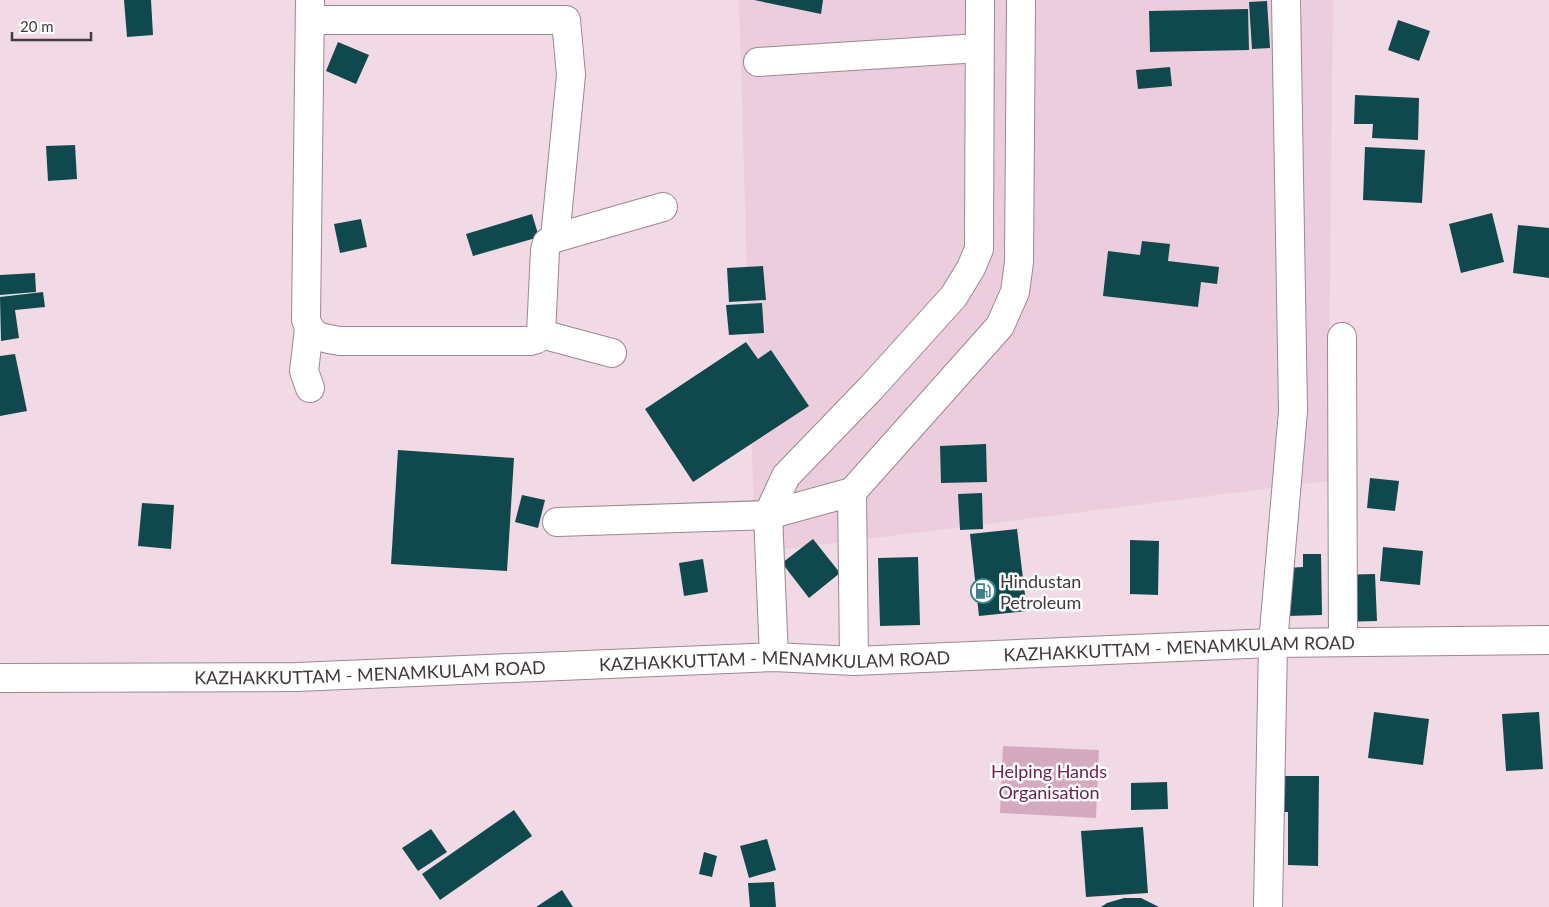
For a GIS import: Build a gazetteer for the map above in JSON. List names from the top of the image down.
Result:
{
  "streets": {
    "street": ["KAZHAKKUTTAM - MENAMKULAM ROAD"]
  },
  "parks": ["Helping Hands Organisation"],
  "places": {
    "fuel station": ["Hindustan Petroleum"]
  },
  "scale_bar": "20 m"
}
